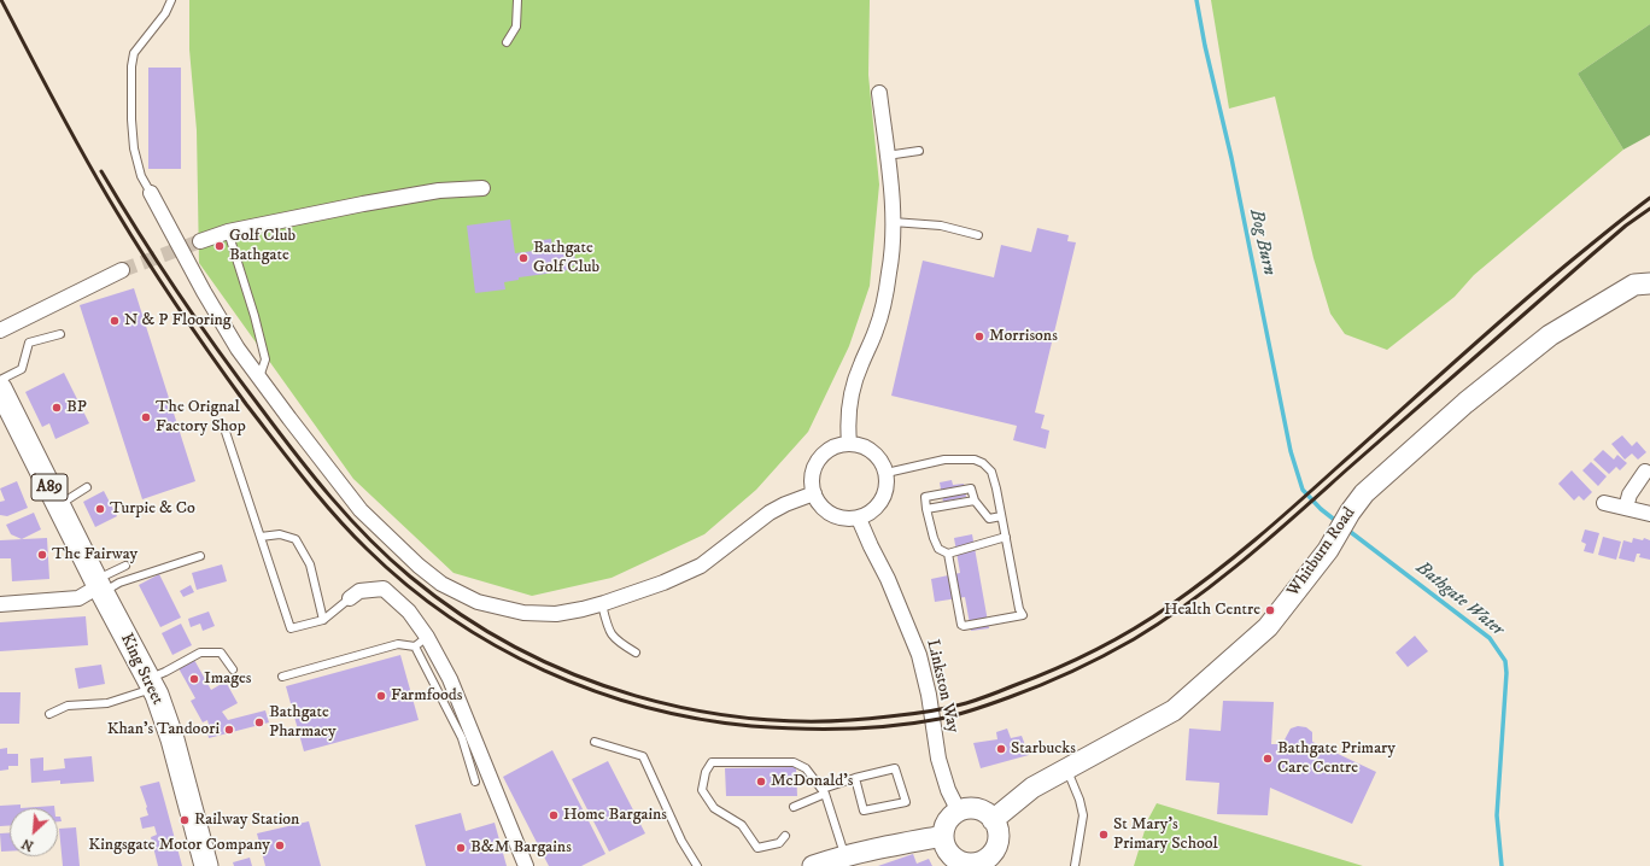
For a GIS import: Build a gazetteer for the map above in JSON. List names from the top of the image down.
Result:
{
  "streets": {
    "main road": ["A89", "Whitburn Road", "King Street"],
    "street": ["Linkston Way"]
  },
  "crossings": [
    ["A89", "King Street"],
    ["Whitburn Road", "Linkston Way"]
  ],
  "water": ["Bog Burn", "Bathgate Water"],
  "places": [
    "Golf Club Bathgate",
    "Bathgate Golf Club",
    "N & P Flooring",
    "Morrisons",
    "BP",
    "The Orignal Factory Shop",
    "Turpie & Co",
    "The Fairway",
    "Health Centre",
    "Images",
    "Farmfoods",
    "Bathgate Pharmacy",
    "Khan's Tandoori",
    "Starbucks",
    "Bathgate Primary Care Centre",
    "McDonald's",
    "Home Bargains",
    "Railway Station",
    "St Mary's Primary School",
    "Kingsgate Motor Company",
    "B&M Bargains"
  ],
  "north": "bottom left"
}
